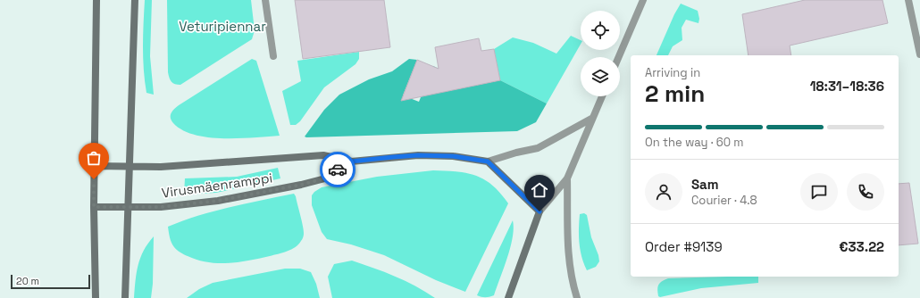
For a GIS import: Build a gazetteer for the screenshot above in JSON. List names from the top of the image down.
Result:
{
  "streets": {
    "main road": ["Virusmäenramppi"]
  },
  "parks": ["Veturipiennar"],
  "scale_bar": "20 m",
  "page": {
    "heading": ["2 min", "Arriving in", "18:31–18:36"],
    "panel": [
      "Sam",
      "Courier · 4.8",
      "Order #9139",
      "€33.22"
    ],
    "bar": "On the way · 60 m",
    "scale": "20 m"
  }
}
